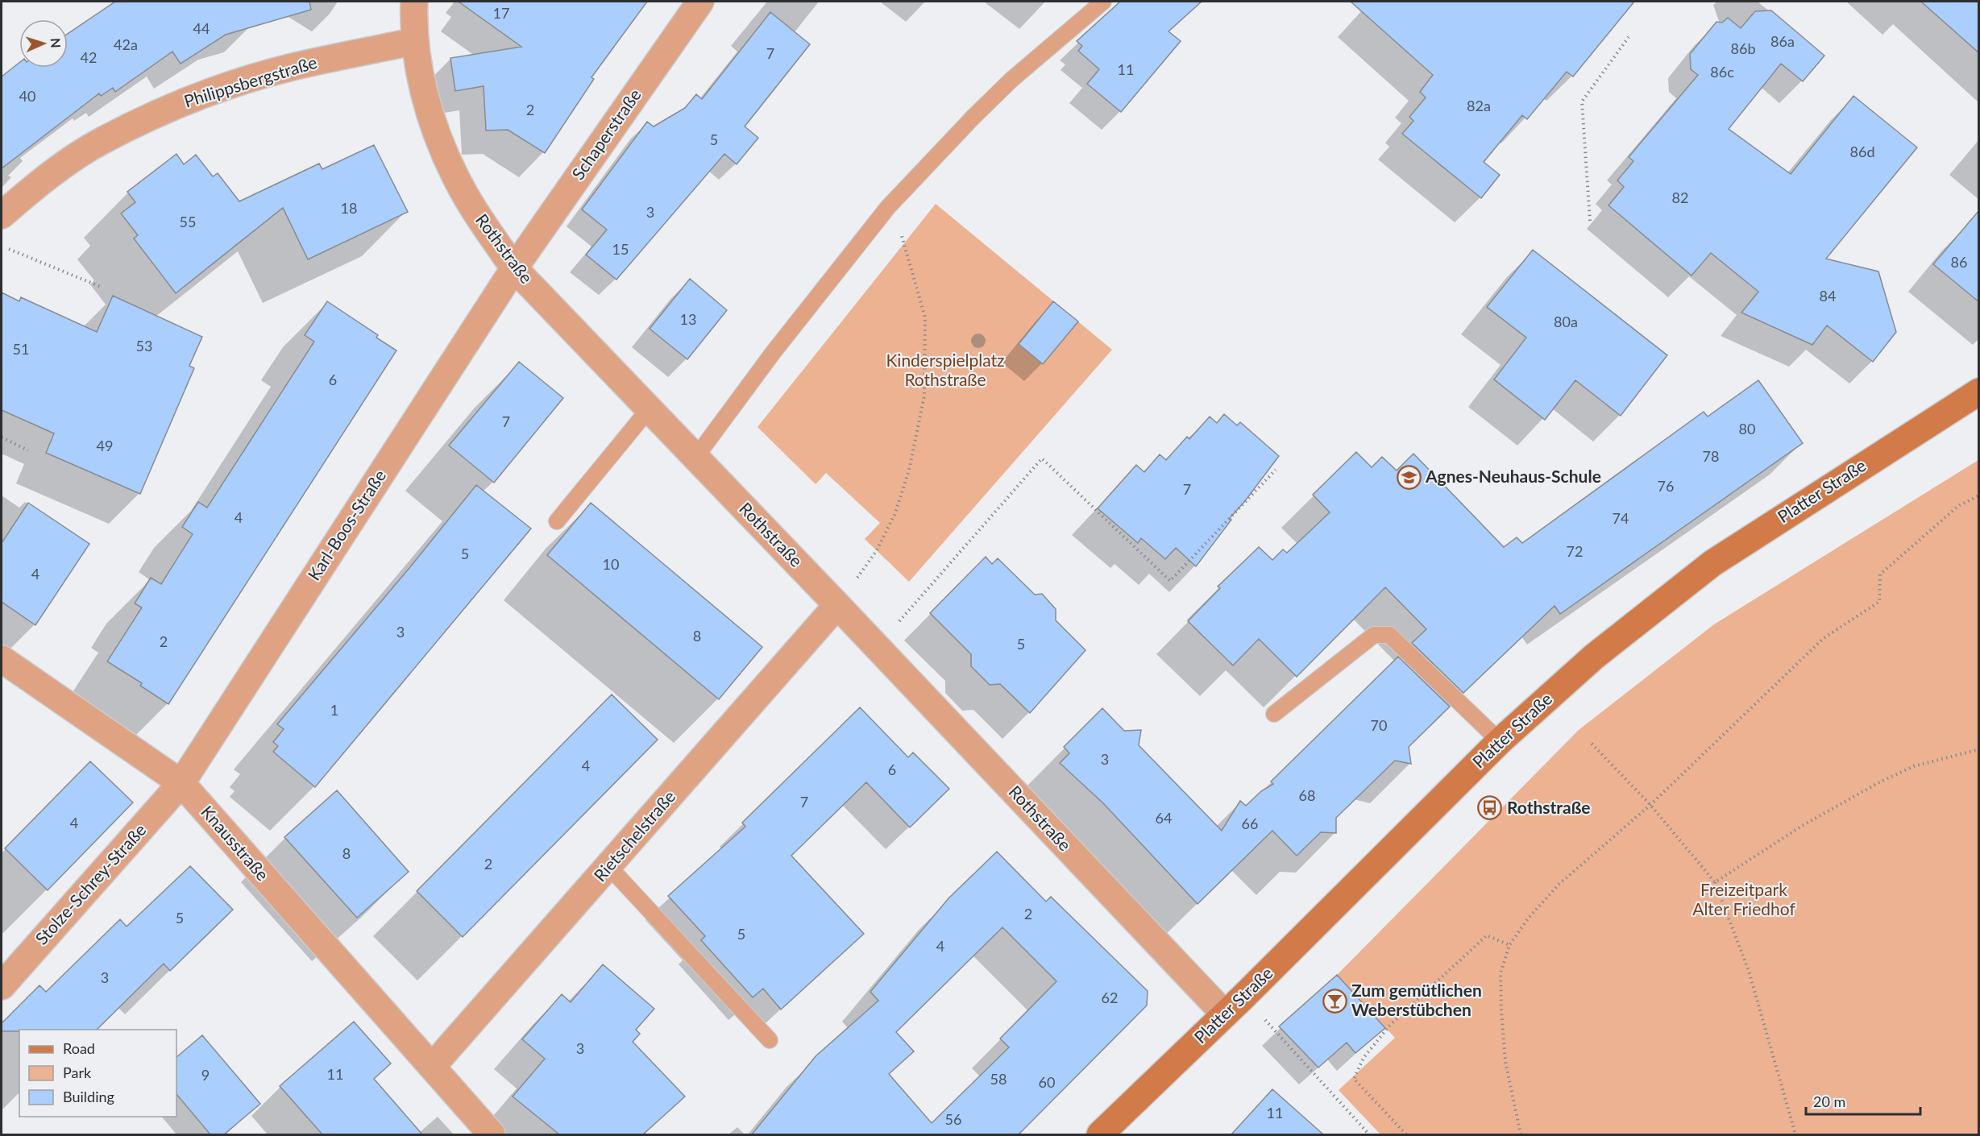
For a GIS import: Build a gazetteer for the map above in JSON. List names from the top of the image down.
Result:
{
  "streets": {
    "main road": ["Platter Straße"],
    "street": [
      "Philippsbergstraße",
      "Schaperstraße",
      "Rothstraße",
      "Karl-Boos-Straße",
      "Rietschelstraße",
      "Knausstraße",
      "Stolze-Schrey-Straße"
    ]
  },
  "crossings": [
    ["Philippsbergstraße", "Rothstraße"],
    ["Schaperstraße", "Rothstraße"],
    ["Schaperstraße", "Karl-Boos-Straße"],
    ["Rothstraße", "Platter Straße"],
    ["Rothstraße", "Karl-Boos-Straße"],
    ["Rothstraße", "Rietschelstraße"],
    ["Karl-Boos-Straße", "Knausstraße"],
    ["Karl-Boos-Straße", "Stolze-Schrey-Straße"],
    ["Rietschelstraße", "Knausstraße"],
    ["Knausstraße", "Stolze-Schrey-Straße"]
  ],
  "parks": ["Kinderspielplatz Rothstraße", "Freizeitpark Alter Friedhof"],
  "places": {
    "school or university": ["Agnes-Neuhaus-Schule"],
    "bus stop": ["Rothstraße"],
    "bar": ["Zum gemütlichen Weberstübchen"]
  },
  "house_numbers": [
    "17",
    "44",
    "86a",
    "42a",
    "86b",
    "7",
    "42",
    "11",
    "86c",
    "40",
    "82a",
    "2",
    "5",
    "86d",
    "82",
    "18",
    "3",
    "55",
    "15",
    "86",
    "84",
    "13",
    "80a",
    "53",
    "51",
    "6",
    "7",
    "80",
    "49",
    "78",
    "76",
    "7",
    "4",
    "74",
    "72",
    "5",
    "10",
    "4",
    "3",
    "8",
    "2",
    "5",
    "1",
    "70",
    "3",
    "4",
    "6",
    "68",
    "7",
    "64",
    "4",
    "66",
    "8",
    "2",
    "2",
    "5",
    "5",
    "4",
    "3",
    "62",
    "3",
    "11",
    "9",
    "58",
    "60",
    "11",
    "56"
  ],
  "legend": ["Road", "Park", "Building"],
  "scale_bar": "20 m",
  "north": "right"
}
